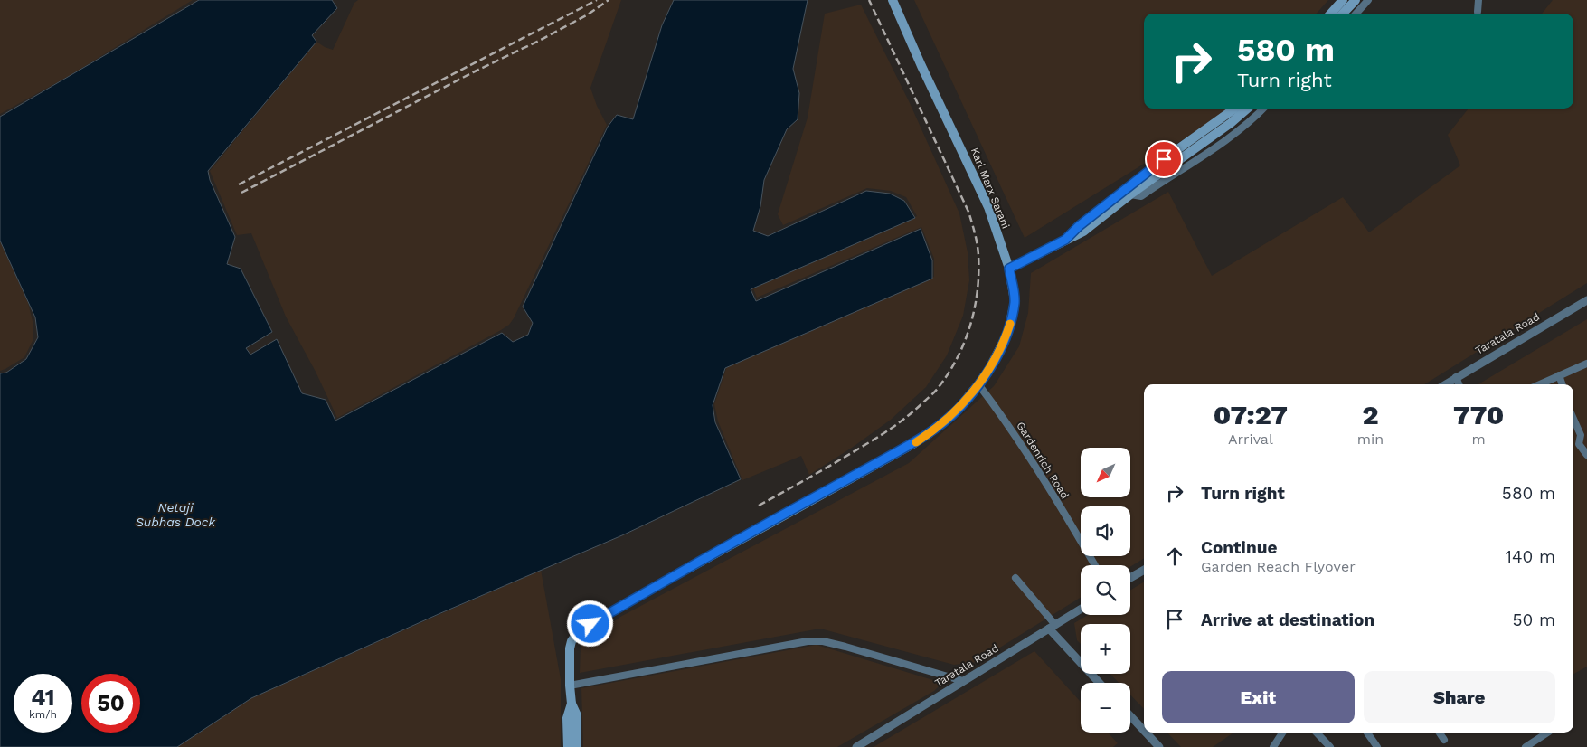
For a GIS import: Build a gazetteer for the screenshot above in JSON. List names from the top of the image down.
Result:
{
  "streets": {
    "main road": ["Karl Marx Sarani"],
    "street": ["Taratala Road", "Gardenrich Road"]
  },
  "crossings": [
    ["Karl Marx Sarani", "Gardenrich Road"]
  ],
  "water": ["Netaji Subhas Dock"],
  "north": "bottom left",
  "page": {
    "turn": ["580 m", "Turn right"],
    "eta": [
      "07:27",
      "Arrival",
      "2",
      "min",
      "770",
      "m"
    ],
    "map_buttons": ["+", "−"],
    "list": [
      {
        "name": "Turn right",
        "value": "580 m"
      },
      {
        "name": "Continue",
        "note": "Garden Reach Flyover",
        "value": "140 m"
      },
      {
        "name": "Arrive at destination",
        "value": "50 m"
      }
    ],
    "buttons": ["Exit", "Share"],
    "speed": "41 km/h",
    "limit": "50"
  }
}
